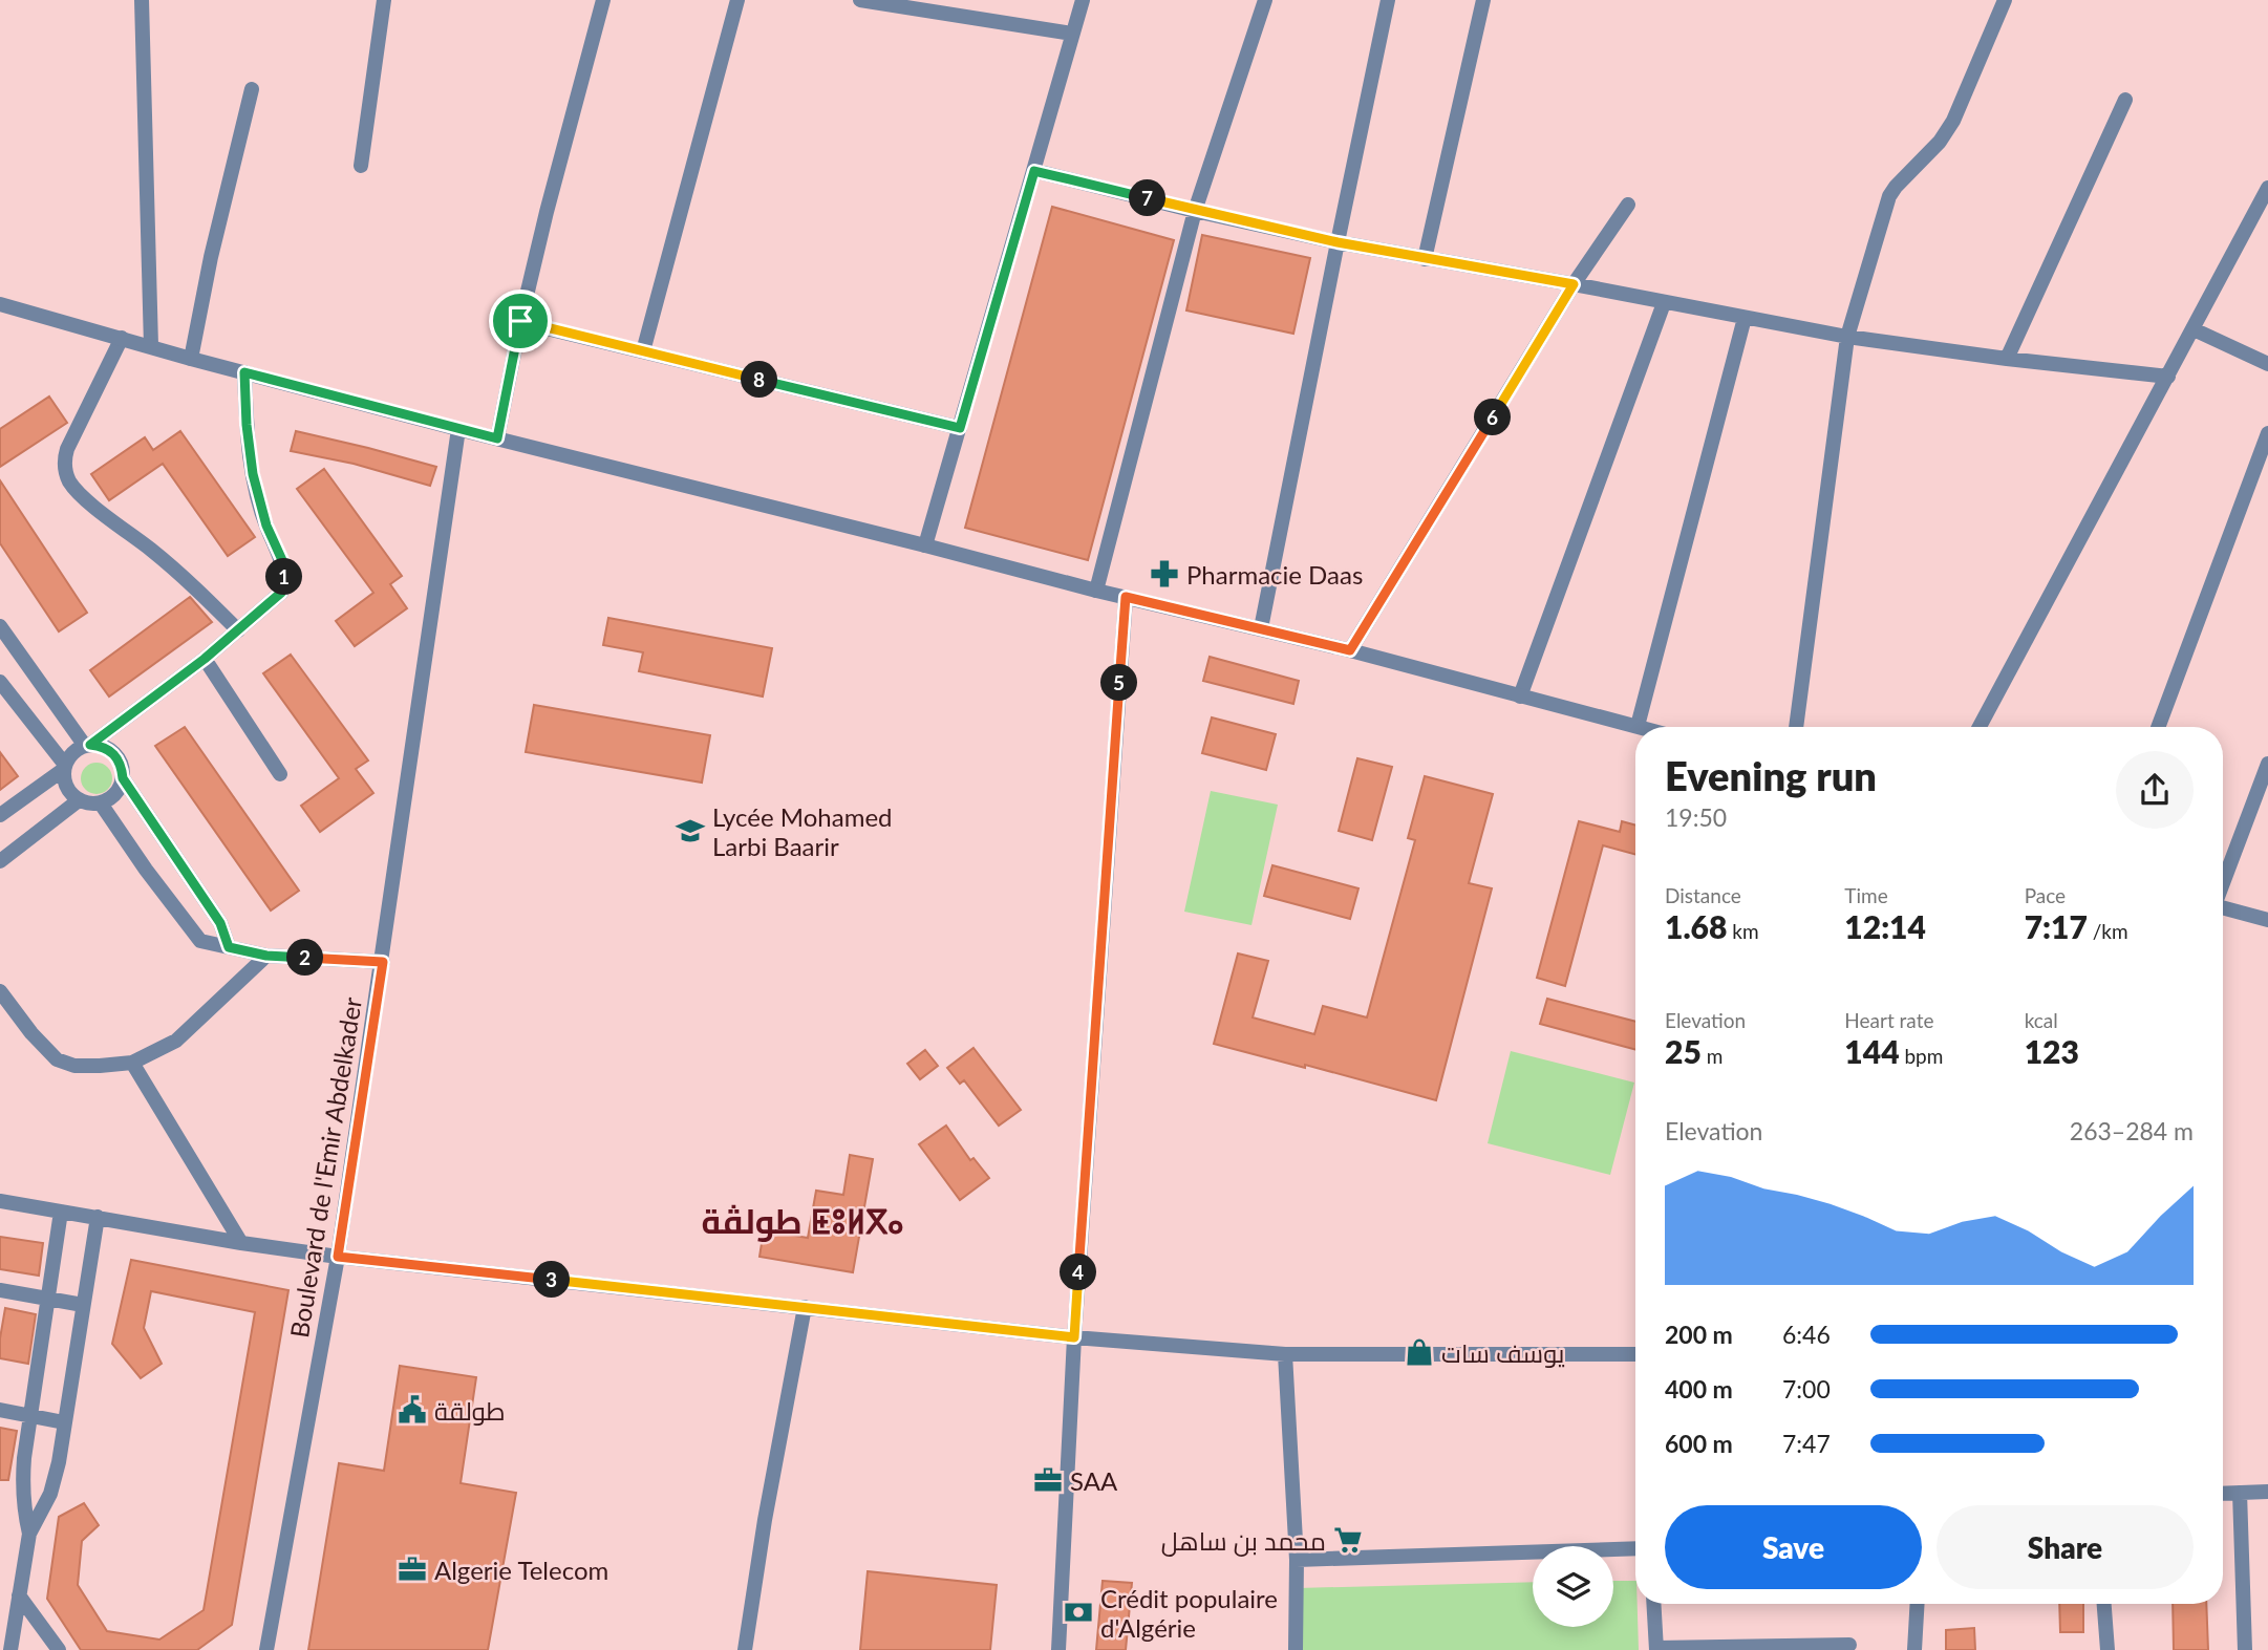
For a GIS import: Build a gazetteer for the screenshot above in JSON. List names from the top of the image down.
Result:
{
  "streets": {
    "street": ["Boulevard de l'Emir Abdelkader"]
  },
  "districts": ["طولڤة ⵟⵓⵍⴳⴰ"],
  "places": {
    "pharmacy": ["Pharmacie Daas"],
    "school or university": ["Lycée Mohamed Larbi Baarir"],
    "shop": ["يوسف سات"],
    "public building": ["طولقة"],
    "office": ["SAA", "Algerie Telecom"],
    "supermarket": ["محمد بن ساهل"],
    "bank": ["Crédit populaire d'Algérie"]
  },
  "page": {
    "pins": [
      "7",
      "8",
      "6",
      "1",
      "5",
      "2",
      "4",
      "3"
    ],
    "heading": ["Evening run", "19:50"],
    "stats": [
      ["Distance", "1.68 km"],
      ["Time", "12:14"],
      ["Pace", "7:17 /km"],
      ["Elevation", "25 m"],
      ["Heart rate", "144 bpm"],
      ["kcal", "123"]
    ],
    "chart": ["Elevation", "263–284 m"],
    "list": [
      {
        "name": "200 m",
        "note": "6:46"
      },
      {
        "name": "400 m",
        "note": "7:00"
      },
      {
        "name": "600 m",
        "note": "7:47"
      }
    ],
    "buttons": ["Save", "Share"]
  }
}
